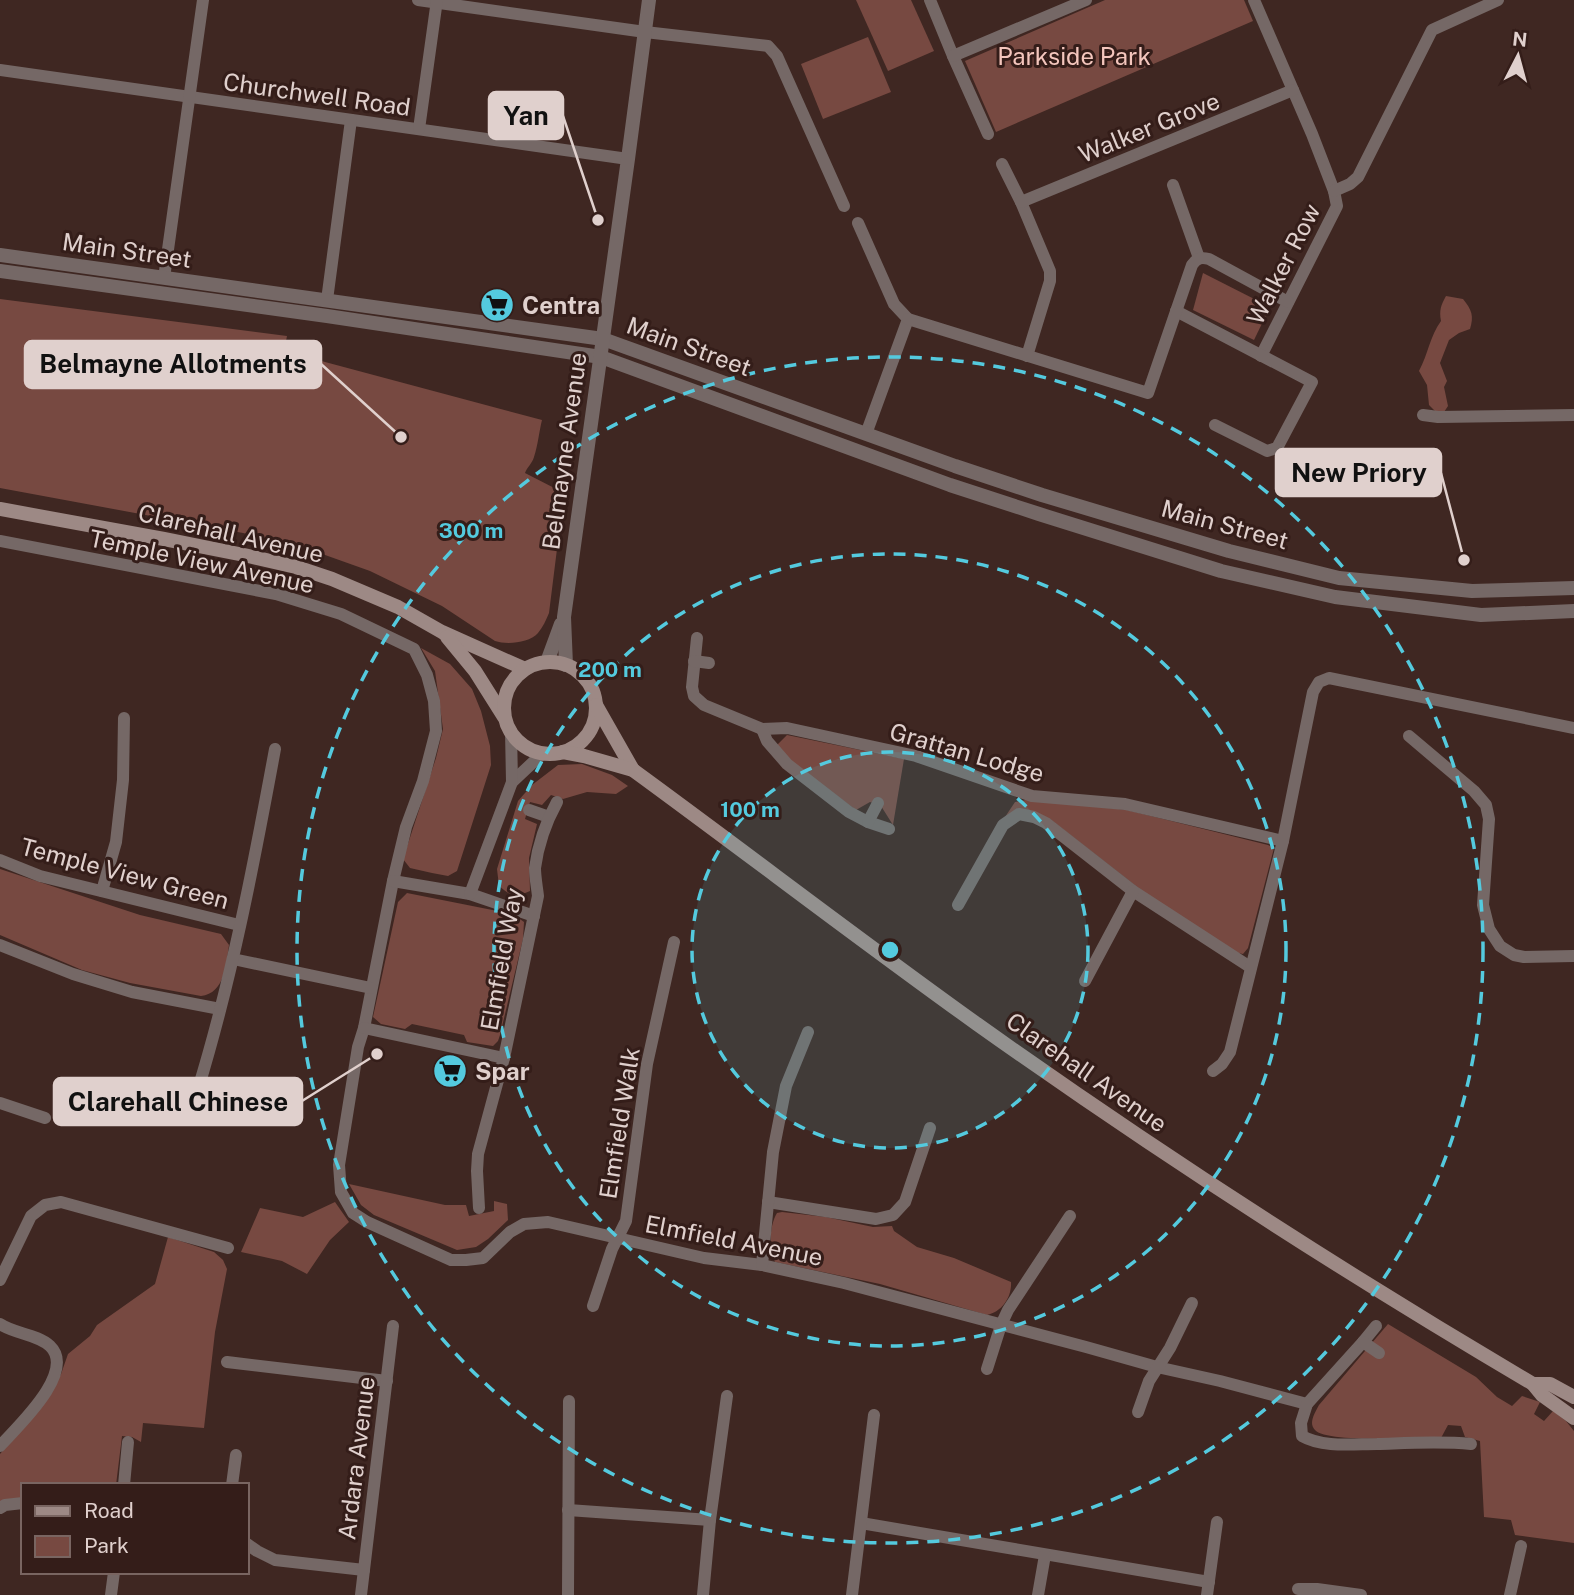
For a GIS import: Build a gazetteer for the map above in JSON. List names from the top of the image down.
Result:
{
  "streets": {
    "main road": ["Clarehall Avenue"],
    "street": [
      "Churchwell Road",
      "Walker Grove",
      "Main Street",
      "Walker Row",
      "Belmayne Avenue",
      "Temple View Avenue",
      "Grattan Lodge",
      "Temple View Green",
      "Elmfield Way",
      "Elmfield Walk",
      "Elmfield Avenue",
      "Ardara Avenue"
    ]
  },
  "crossings": [
    ["Churchwell Road", "Belmayne Avenue"],
    ["Main Street", "Belmayne Avenue"],
    ["Belmayne Avenue", "Clarehall Avenue"],
    ["Temple View Avenue", "Elmfield Avenue"],
    ["Elmfield Walk", "Elmfield Avenue"]
  ],
  "parks": ["Parkside Park"],
  "places": {
    "other": [
      "Yan",
      "Belmayne Allotments",
      "New Priory",
      "Clarehall Chinese"
    ],
    "supermarket": ["Centra", "Spar"]
  },
  "legend": ["Road", "Park"],
  "north": "top",
  "rings": ["300 m", "200 m", "100 m"]
}
